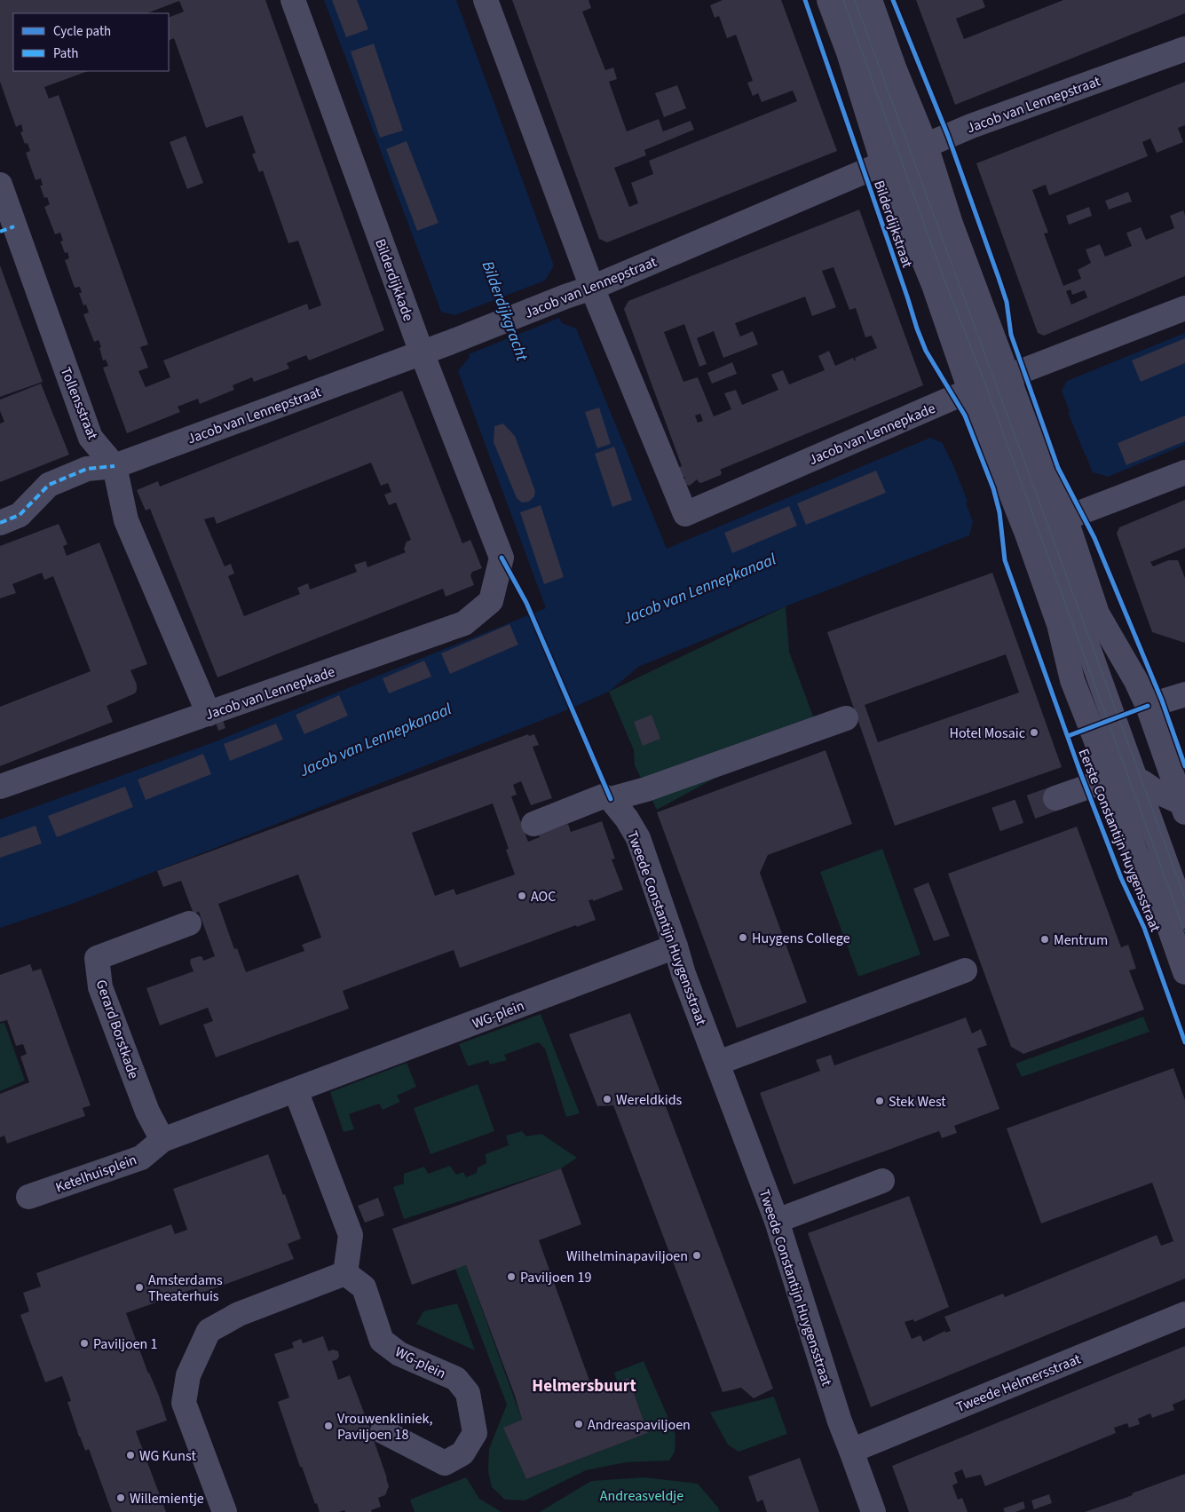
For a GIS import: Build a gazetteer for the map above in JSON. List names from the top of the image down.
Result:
{
  "streets": {
    "street": [
      "Jacob van Lennepstraat",
      "Bilderdijkstraat",
      "Bilderdijkkade",
      "Tollensstraat",
      "Jacob van Lennepkade",
      "Eerste Constantijn Huygensstraat",
      "Tweede Constantijn Huygensstraat",
      "WG-plein",
      "Gerard Borstkade",
      "Ketelhuisplein",
      "Tweede Helmersstraat"
    ]
  },
  "crossings": [
    ["Jacob van Lennepstraat", "Bilderdijkstraat"],
    ["Jacob van Lennepstraat", "Bilderdijkkade"],
    ["Jacob van Lennepstraat", "Tollensstraat"],
    ["Jacob van Lennepstraat", "Jacob van Lennepkade"],
    ["Bilderdijkstraat", "Jacob van Lennepkade"],
    ["Bilderdijkkade", "Jacob van Lennepkade"],
    ["Tollensstraat", "Jacob van Lennepkade"],
    ["Tweede Constantijn Huygensstraat", "WG-plein"],
    ["Tweede Constantijn Huygensstraat", "Tweede Helmersstraat"],
    ["WG-plein", "Ketelhuisplein"],
    ["Gerard Borstkade", "Ketelhuisplein"]
  ],
  "districts": ["Helmersbuurt"],
  "water": ["Bilderdijkgracht", "Jacob van Lennepkanaal"],
  "parks": ["Andreasveldje"],
  "places": [
    "Hotel Mosaic",
    "AOC",
    "Huygens College",
    "Mentrum",
    "Wereldkids",
    "Stek West",
    "Wilhelminapaviljoen",
    "Paviljoen 19",
    "Amsterdams Theaterhuis",
    "Paviljoen 1",
    "Andreaspaviljoen",
    "Vrouwenkliniek, Paviljoen 18",
    "WG Kunst",
    "Willemientje"
  ],
  "legend": ["Cycle path", "Path"]
}
